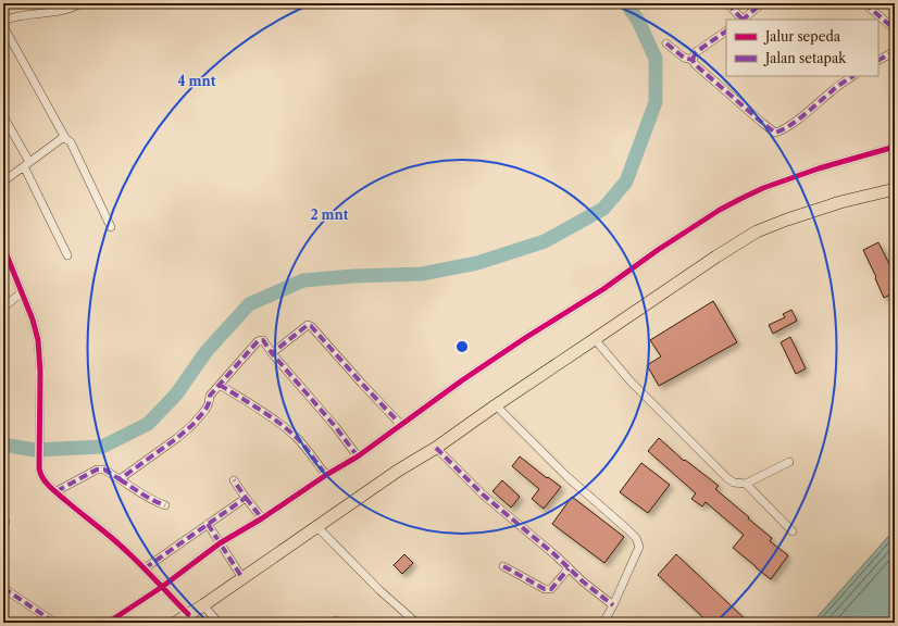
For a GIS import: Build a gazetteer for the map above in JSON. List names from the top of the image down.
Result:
{
  "legend": ["Jalur sepeda", "Jalan setapak"],
  "rings": ["4 mnt", "2 mnt"]
}
